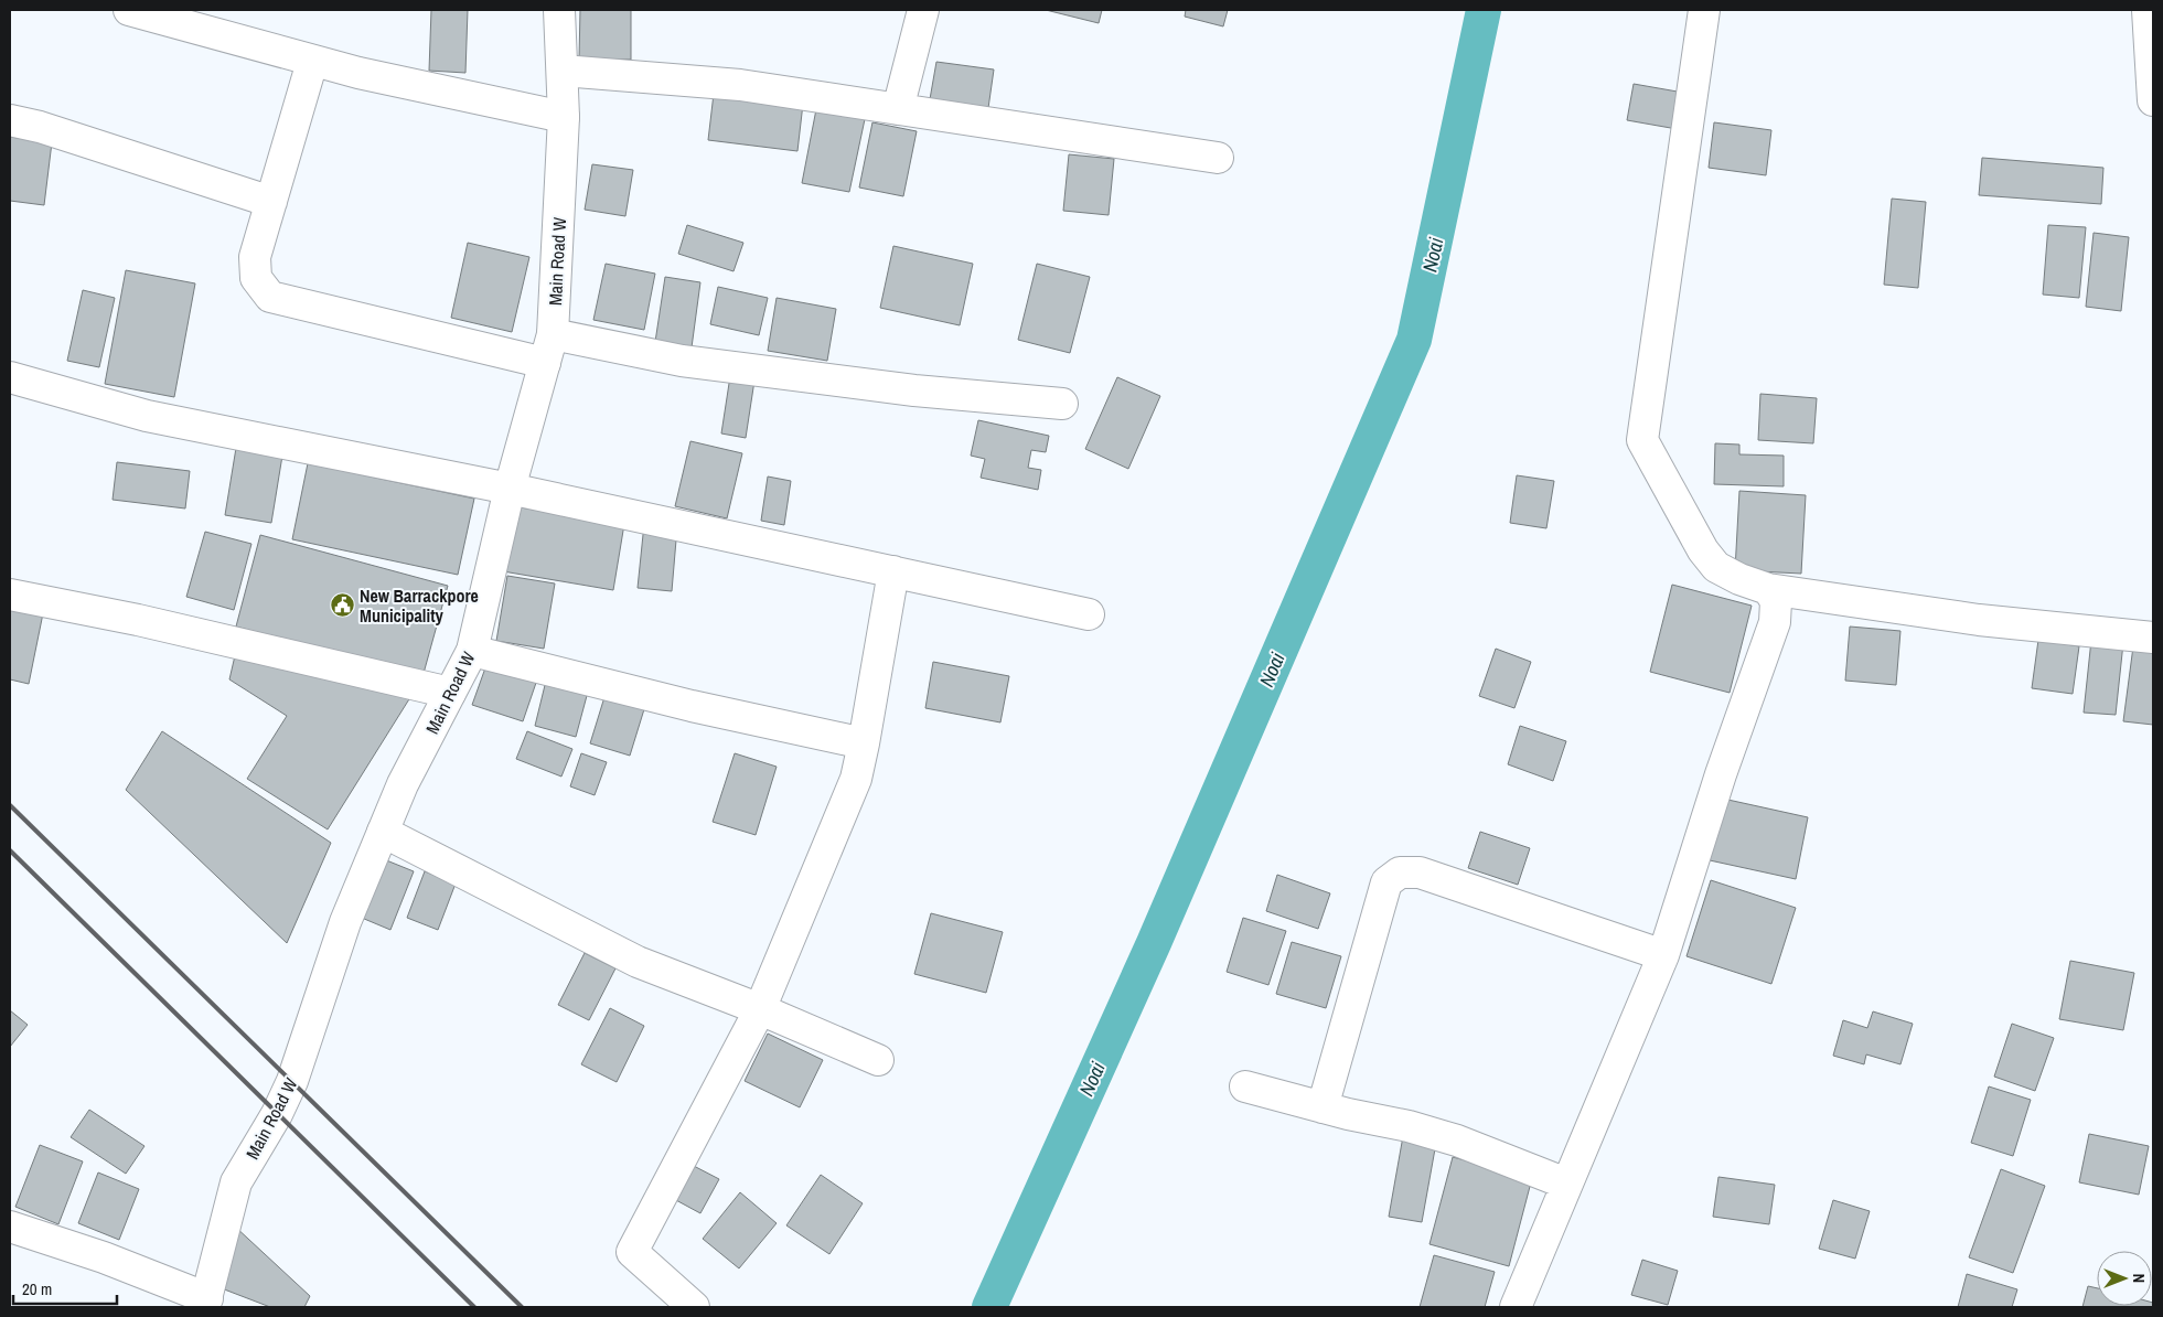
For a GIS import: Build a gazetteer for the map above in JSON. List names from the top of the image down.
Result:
{
  "streets": {
    "street": ["Main Road W"]
  },
  "water": ["Noai"],
  "places": {
    "public building": ["New Barrackpore Municipality"]
  },
  "scale_bar": "20 m",
  "north": "right"
}
